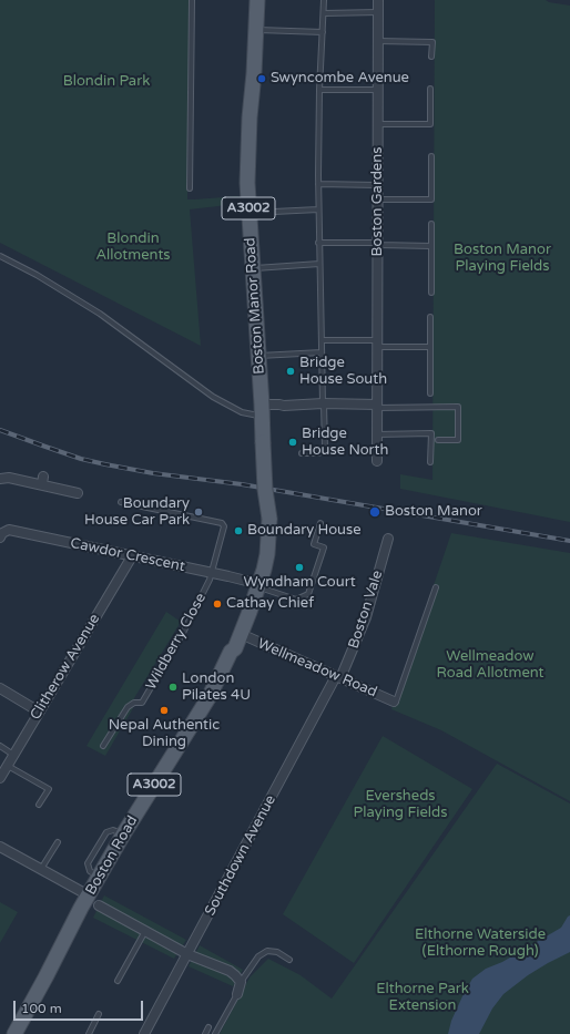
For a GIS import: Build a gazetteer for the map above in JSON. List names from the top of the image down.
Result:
{
  "streets": {
    "main road": ["A3002", "Boston Manor Road", "Boston Road"],
    "street": [
      "Boston Gardens",
      "Cawdor Crescent",
      "Boston Vale",
      "Clitherow Avenue",
      "Wellmeadow Road",
      "Southdown Avenue"
    ],
    "lane": ["Wildberry Close"]
  },
  "crossings": [
    ["Boston Manor Road", "Cawdor Crescent"],
    ["Boston Manor Road", "Boston Road"],
    ["Cawdor Crescent", "Wildberry Close"],
    ["Cawdor Crescent", "Clitherow Avenue"],
    ["Cawdor Crescent", "Boston Road"],
    ["Boston Vale", "Wellmeadow Road"],
    ["Boston Vale", "Southdown Avenue"],
    ["Wellmeadow Road", "Boston Road"],
    ["Wellmeadow Road", "Southdown Avenue"]
  ],
  "parks": [
    "Blondin Park",
    "Blondin Allotments",
    "Boston Manor Playing Fields",
    "Wellmeadow Road Allotment",
    "Eversheds Playing Fields",
    "Elthorne Waterside (Elthorne Rough)",
    "Elthorne Park Extension"
  ],
  "places": [
    "Swyncombe Avenue",
    "Bridge House South",
    "Bridge House North",
    "Boundary House Car Park",
    "Boston Manor",
    "Boundary House",
    "Wyndham Court",
    "Cathay Chief",
    "London Pilates 4U",
    "Nepal Authentic Dining"
  ],
  "scale_bar": "100 m"
}
